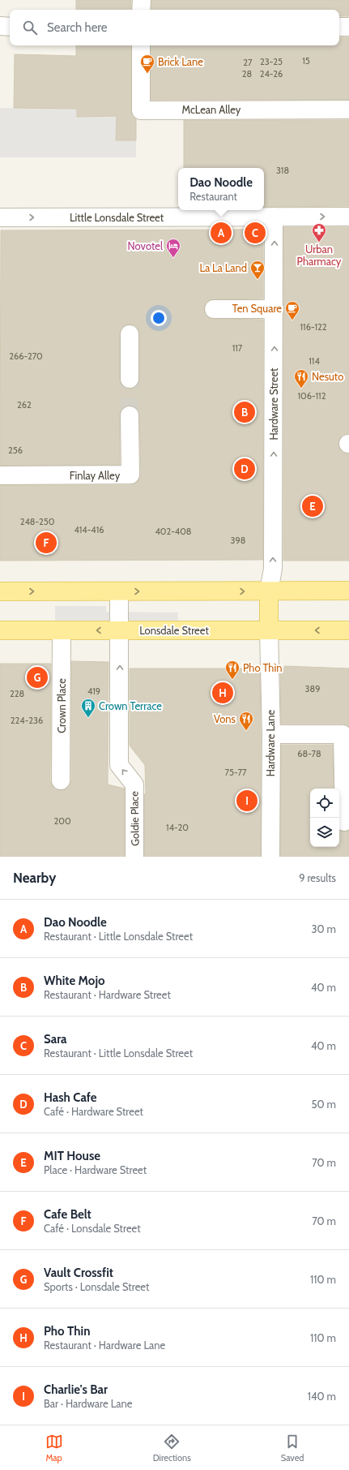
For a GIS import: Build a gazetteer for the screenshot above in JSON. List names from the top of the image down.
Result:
{
  "streets": {
    "main road": ["Lonsdale Street"],
    "street": [
      "McLean Alley",
      "Little Lonsdale Street",
      "Hardware Street",
      "Finlay Alley",
      "Crown Place",
      "Hardware Lane",
      "Goldie Place"
    ]
  },
  "crossings": [
    ["Little Lonsdale Street", "Hardware Street"],
    ["Lonsdale Street", "Crown Place"],
    ["Lonsdale Street", "Hardware Lane"],
    ["Lonsdale Street", "Goldie Place"]
  ],
  "one_way": ["Little Lonsdale Street", "Hardware Street", "Goldie Place"],
  "places": {
    "cafe": ["Brick Lane", "Ten Square"],
    "pharmacy": ["Urban Pharmacy"],
    "hotel": ["Novotel"],
    "bar": ["La La Land"],
    "restaurant": ["Nesuto", "Pho Thìn", "Vons"],
    "building": ["Crown Terrace"]
  },
  "house_numbers": [
    "15",
    "23-25",
    "27",
    "28",
    "24-26",
    "318",
    "116-122",
    "117",
    "266-270",
    "114",
    "106-112",
    "262",
    "256",
    "248-250",
    "414-416",
    "402-408",
    "398",
    "389",
    "419",
    "228",
    "224-236",
    "68-78",
    "75-77",
    "200",
    "14-20"
  ],
  "page": {
    "search": "Search here",
    "popup": ["Dao Noodle", "Restaurant"],
    "pins": [
      "A",
      "C",
      "B",
      "D",
      "E",
      "F",
      "G",
      "H",
      "I"
    ],
    "heading": ["Nearby", "9 results"],
    "list": [
      {
        "mark": "A",
        "name": "Dao Noodle",
        "note": "Restaurant · Little Lonsdale Street",
        "value": "30 m"
      },
      {
        "mark": "B",
        "name": "White Mojo",
        "note": "Restaurant · Hardware Street",
        "value": "40 m"
      },
      {
        "mark": "C",
        "name": "Sara",
        "note": "Restaurant · Little Lonsdale Street",
        "value": "40 m"
      },
      {
        "mark": "D",
        "name": "Hash Cafe",
        "note": "Café · Hardware Street",
        "value": "50 m"
      },
      {
        "mark": "E",
        "name": "MIT House",
        "note": "Place · Hardware Street",
        "value": "70 m"
      },
      {
        "mark": "F",
        "name": "Cafe Belt",
        "note": "Café · Lonsdale Street",
        "value": "70 m"
      },
      {
        "mark": "G",
        "name": "Vault Crossfit",
        "note": "Sports · Lonsdale Street",
        "value": "110 m"
      },
      {
        "mark": "H",
        "name": "Pho Thin",
        "note": "Restaurant · Hardware Lane",
        "value": "110 m"
      },
      {
        "mark": "I",
        "name": "Charlie's Bar",
        "note": "Bar · Hardware Lane",
        "value": "140 m"
      }
    ],
    "nav": ["Map", "Directions", "Saved"]
  }
}
